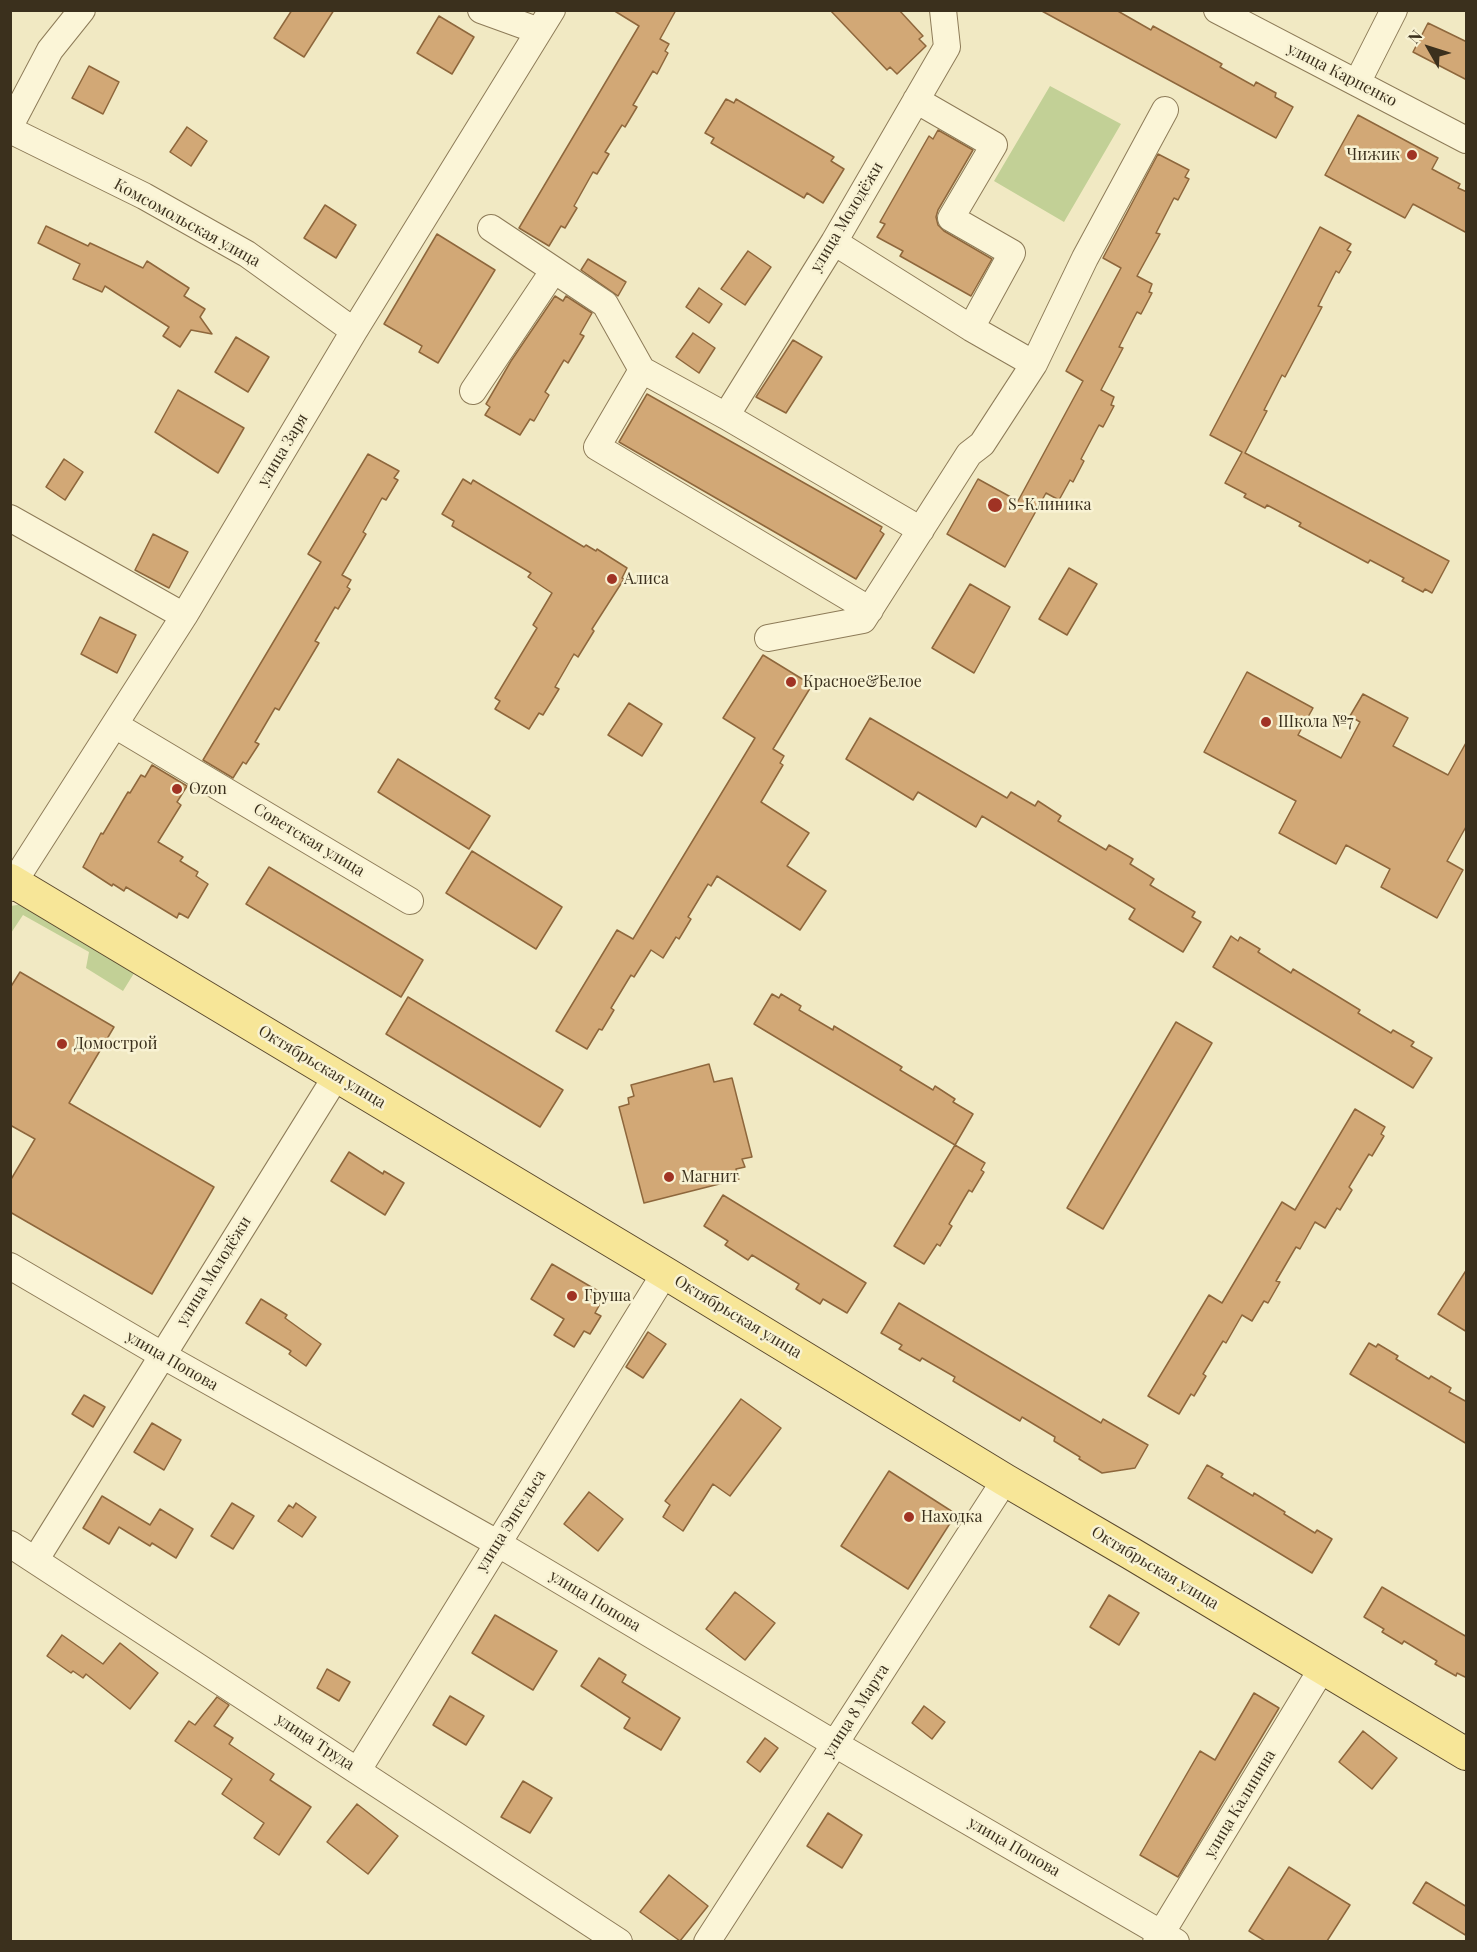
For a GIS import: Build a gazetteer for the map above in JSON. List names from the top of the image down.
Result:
{
  "streets": {
    "main road": ["Октябрьская улица"],
    "street": [
      "улица Карпенко",
      "улица Молодёжи",
      "Комсомольская улица",
      "улица Заря",
      "Советская улица",
      "улица Попова",
      "улица Энгельса",
      "улица 8 Марта",
      "улица Труда",
      "улица Калинина"
    ]
  },
  "crossings": [
    ["улица Молодёжи", "Октябрьская улица"],
    ["улица Молодёжи", "улица Попова"],
    ["улица Молодёжи", "улица Труда"],
    ["Комсомольская улица", "улица Заря"],
    ["улица Заря", "Советская улица"],
    ["улица Заря", "Октябрьская улица"],
    ["Октябрьская улица", "улица Энгельса"],
    ["Октябрьская улица", "улица 8 Марта"],
    ["Октябрьская улица", "улица Калинина"],
    ["улица Попова", "улица Энгельса"],
    ["улица Попова", "улица 8 Марта"],
    ["улица Попова", "улица Калинина"],
    ["улица Энгельса", "улица Труда"]
  ],
  "places": [
    "Чижик",
    "S-Клиника",
    "Алиса",
    "Красное&Белое",
    "Школа №7",
    "Ozon",
    "Домострой",
    "Магнит",
    "Груша",
    "Находка"
  ],
  "north": "top left"
}
